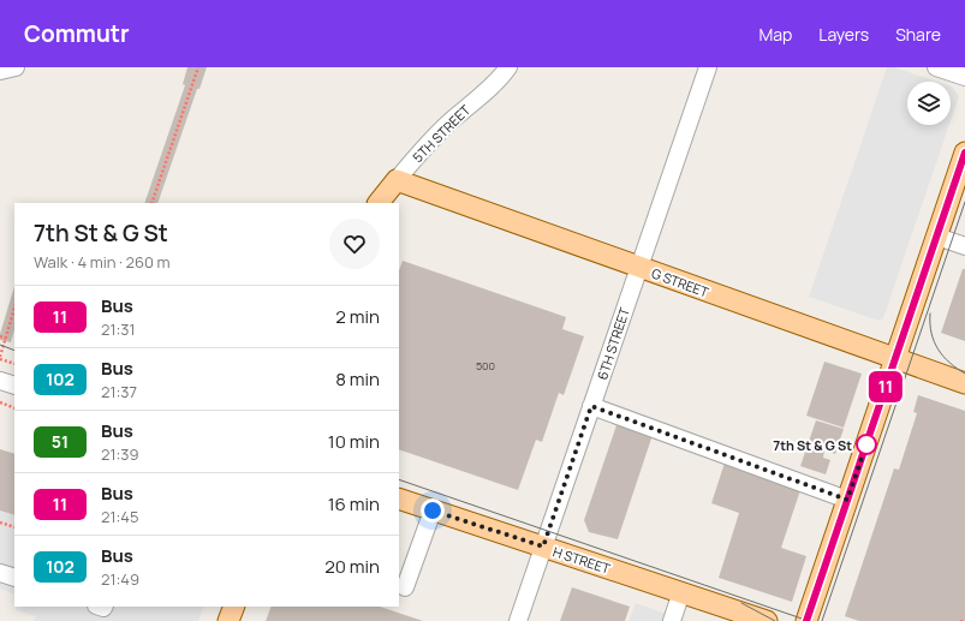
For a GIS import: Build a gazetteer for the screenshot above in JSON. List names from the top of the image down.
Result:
{
  "streets": {
    "main road": ["5TH STREET", "G STREET", "H STREET"],
    "street": ["6TH STREET"]
  },
  "crossings": [
    ["5TH STREET", "G STREET"],
    ["G STREET", "6TH STREET"],
    ["6TH STREET", "H STREET"]
  ],
  "places": ["7th St & G St"],
  "lines": ["bus line 11"],
  "house_numbers": ["500"],
  "page": {
    "header": "Commutr",
    "nav": ["Map", "Layers", "Share"],
    "on_map": "11",
    "heading": ["7th St & G St", "Walk · 4 min · 260 m"],
    "list": [
      {
        "mark": "11",
        "name": "Bus",
        "note": "21:31",
        "value": "2 min"
      },
      {
        "mark": "102",
        "name": "Bus",
        "note": "21:37",
        "value": "8 min"
      },
      {
        "mark": "51",
        "name": "Bus",
        "note": "21:39",
        "value": "10 min"
      },
      {
        "mark": "11",
        "name": "Bus",
        "note": "21:45",
        "value": "16 min"
      },
      {
        "mark": "102",
        "name": "Bus",
        "note": "21:49",
        "value": "20 min"
      }
    ]
  }
}
